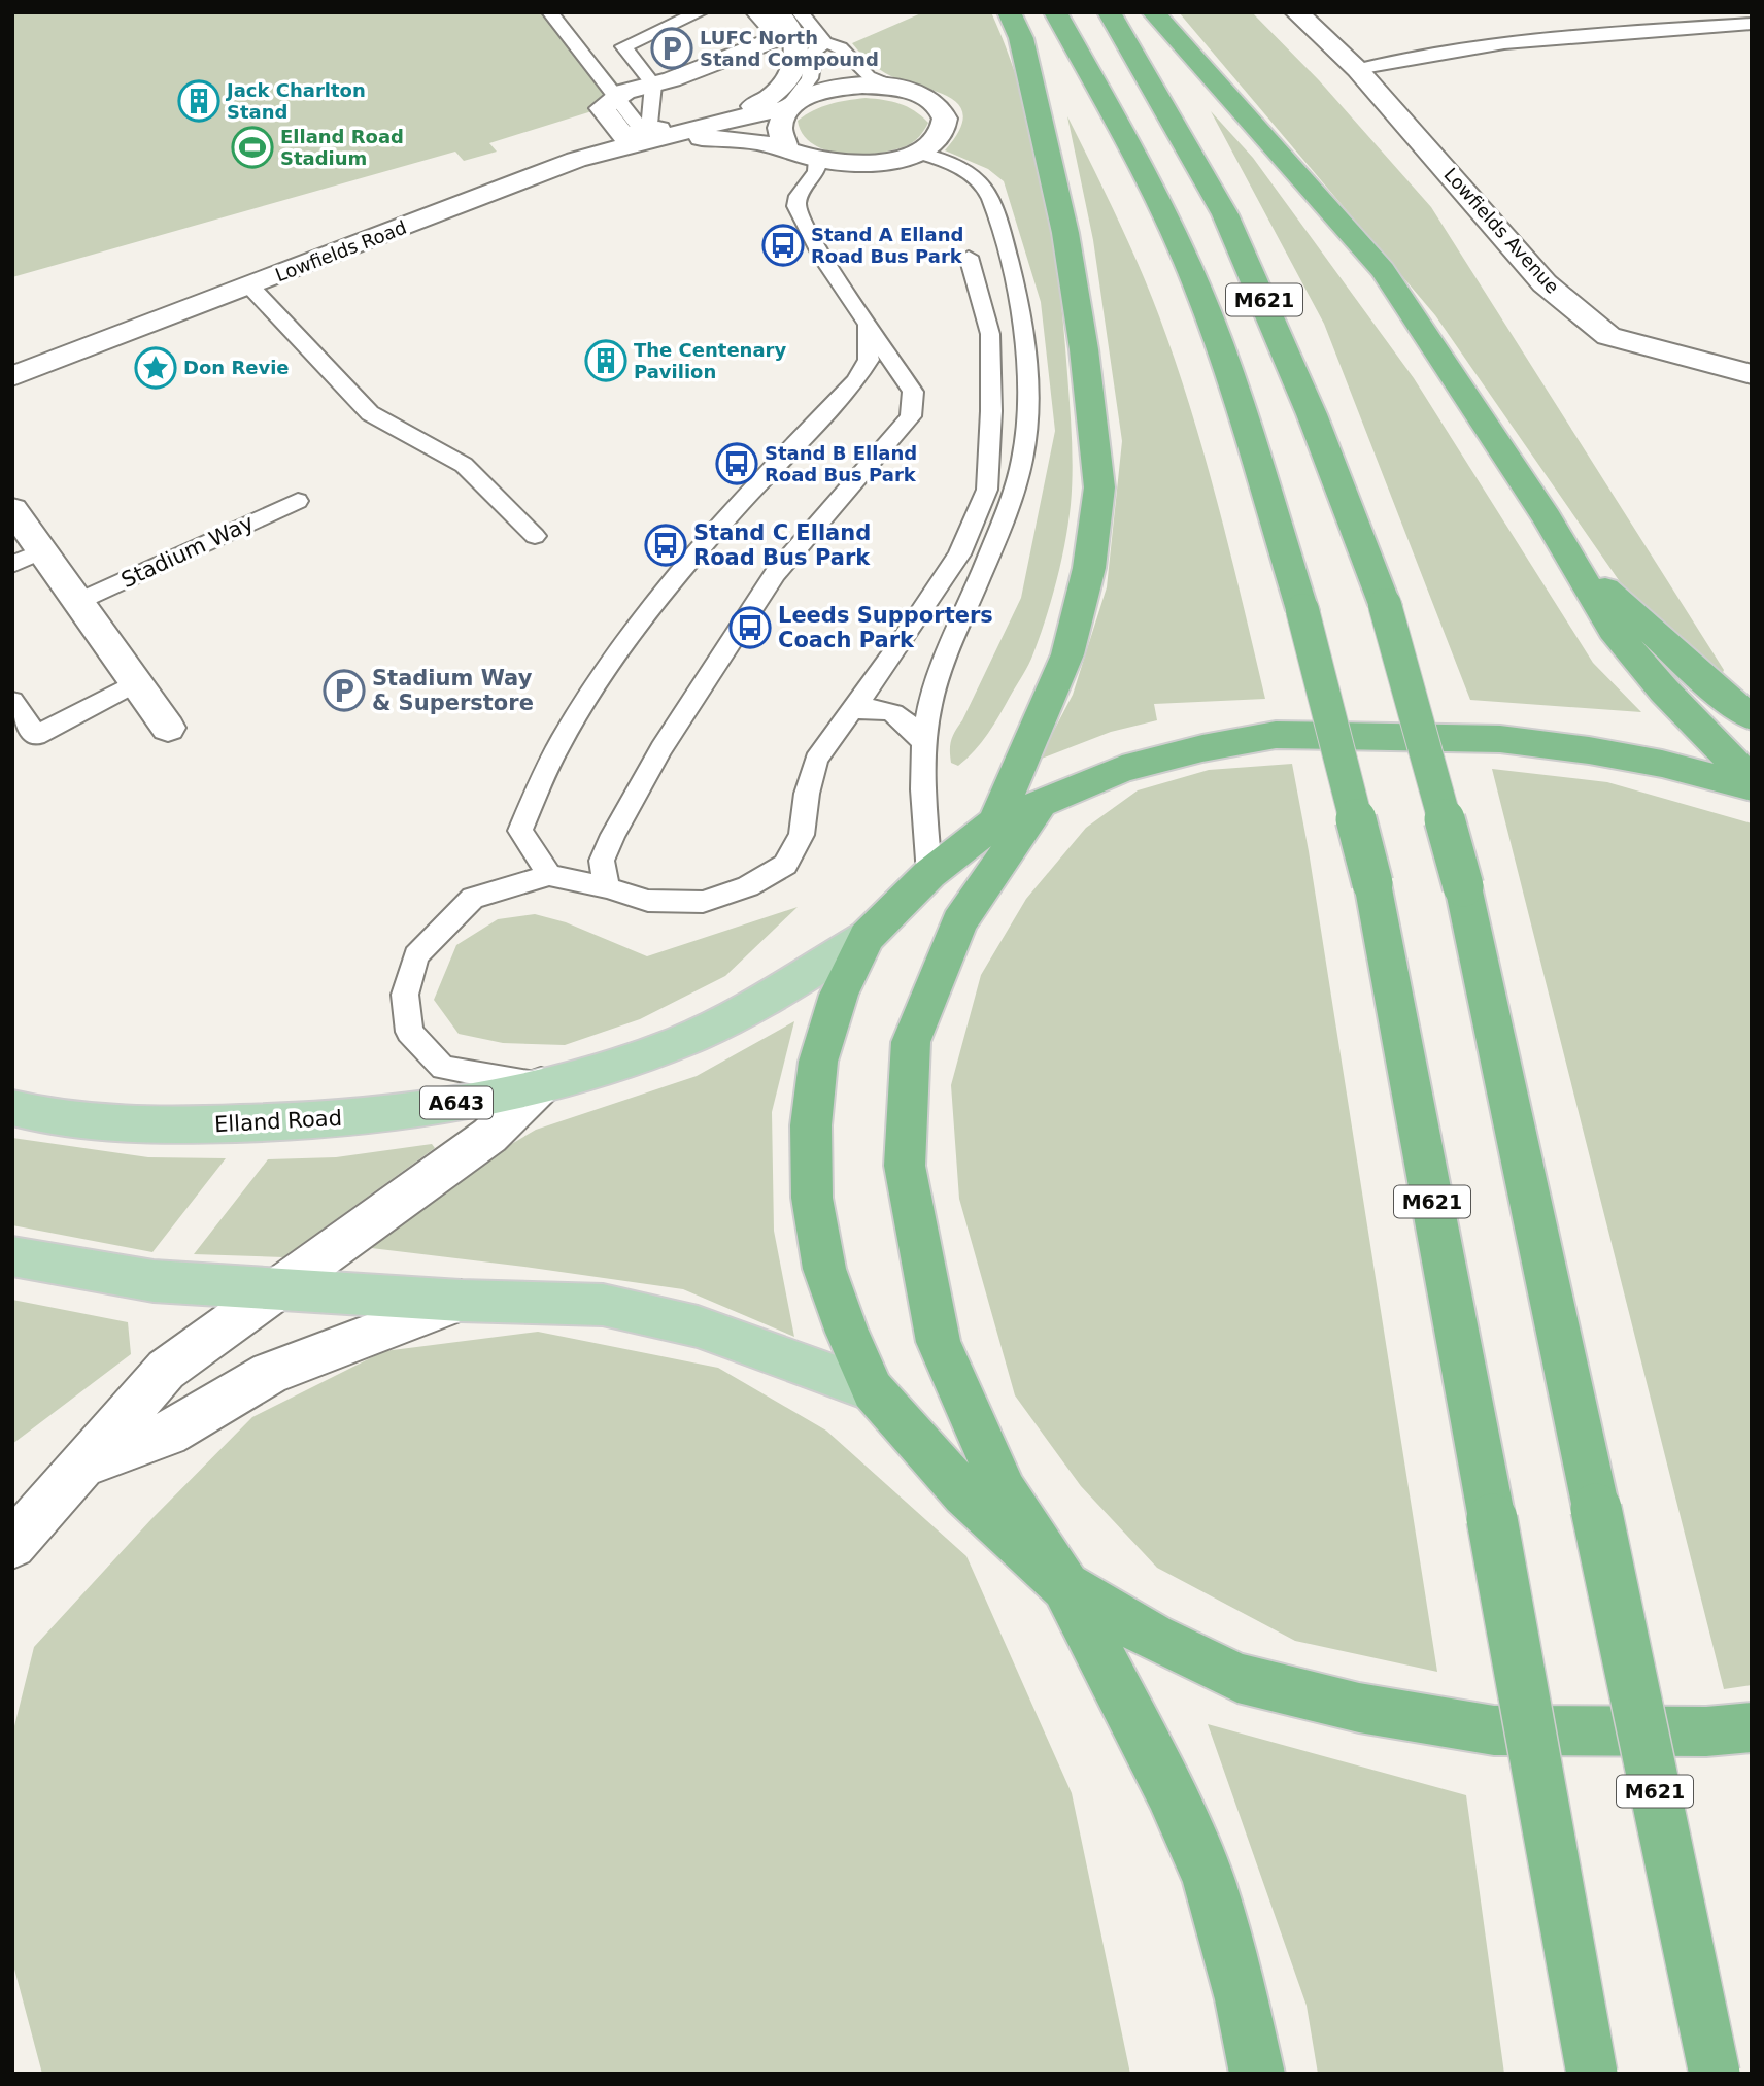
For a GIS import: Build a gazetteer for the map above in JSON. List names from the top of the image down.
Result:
{
  "streets": {
    "highway": ["M621"],
    "main road": ["A643", "Elland Road"],
    "street": ["Lowfields Avenue", "Lowfields Road"],
    "lane": ["Stadium Way"]
  },
  "places": {
    "parking": ["LUFC North Stand Compound", "Stadium Way & Superstore"],
    "building": ["Jack Charlton Stand", "The Centenary Pavilion"],
    "sports": ["Elland Road Stadium"],
    "bus stop": [
      "Stand A Elland Road Bus Park",
      "Stand B Elland Road Bus Park",
      "Stand C Elland Road Bus Park",
      "Leeds Supporters Coach Park"
    ],
    "place": ["Don Revie"]
  }
}
